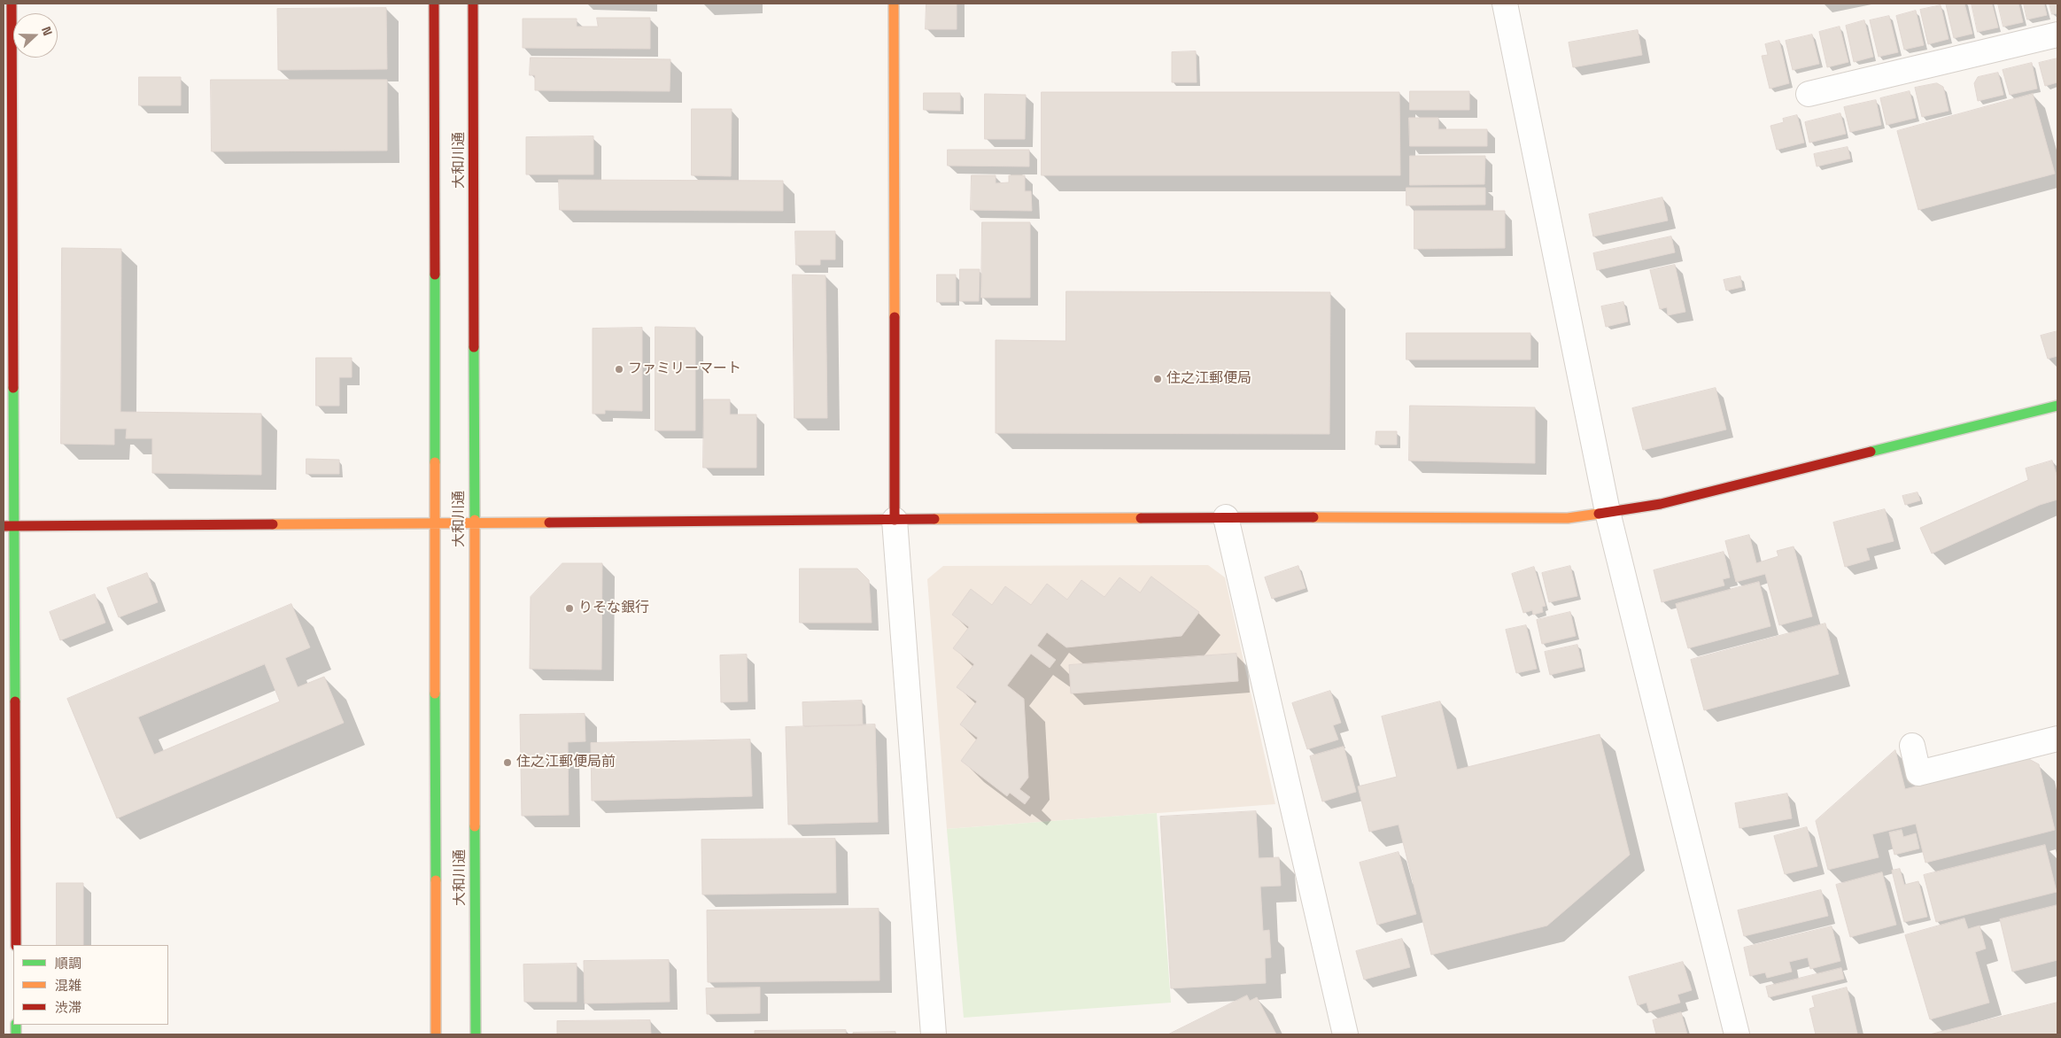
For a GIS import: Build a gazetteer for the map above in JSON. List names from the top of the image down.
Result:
{
  "streets": {
    "street": ["大和川通"]
  },
  "places": [
    "ファミリーマート",
    "住之江郵便局",
    "りそな銀行",
    "住之江郵便局前"
  ],
  "legend": ["順調", "混雑", "渋滞"],
  "north": "right"
}
